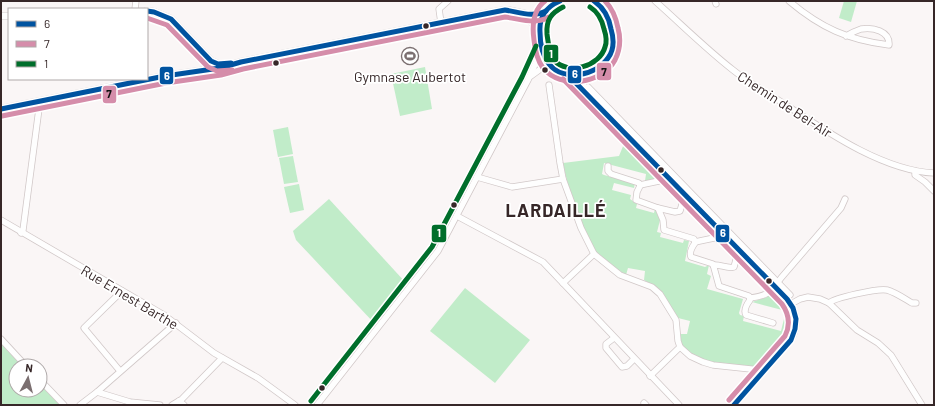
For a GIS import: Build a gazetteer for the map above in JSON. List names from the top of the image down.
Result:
{
  "streets": {
    "street": ["Chemin de Bel-Air", "Rue Ernest Barthe"]
  },
  "districts": ["LARDAILLÉ"],
  "places": {
    "sports": ["Gymnase Aubertot"]
  },
  "lines": ["transit line 6", "transit line 7", "transit line 1"],
  "legend": ["6", "7", "1"],
  "north": "top"
}
